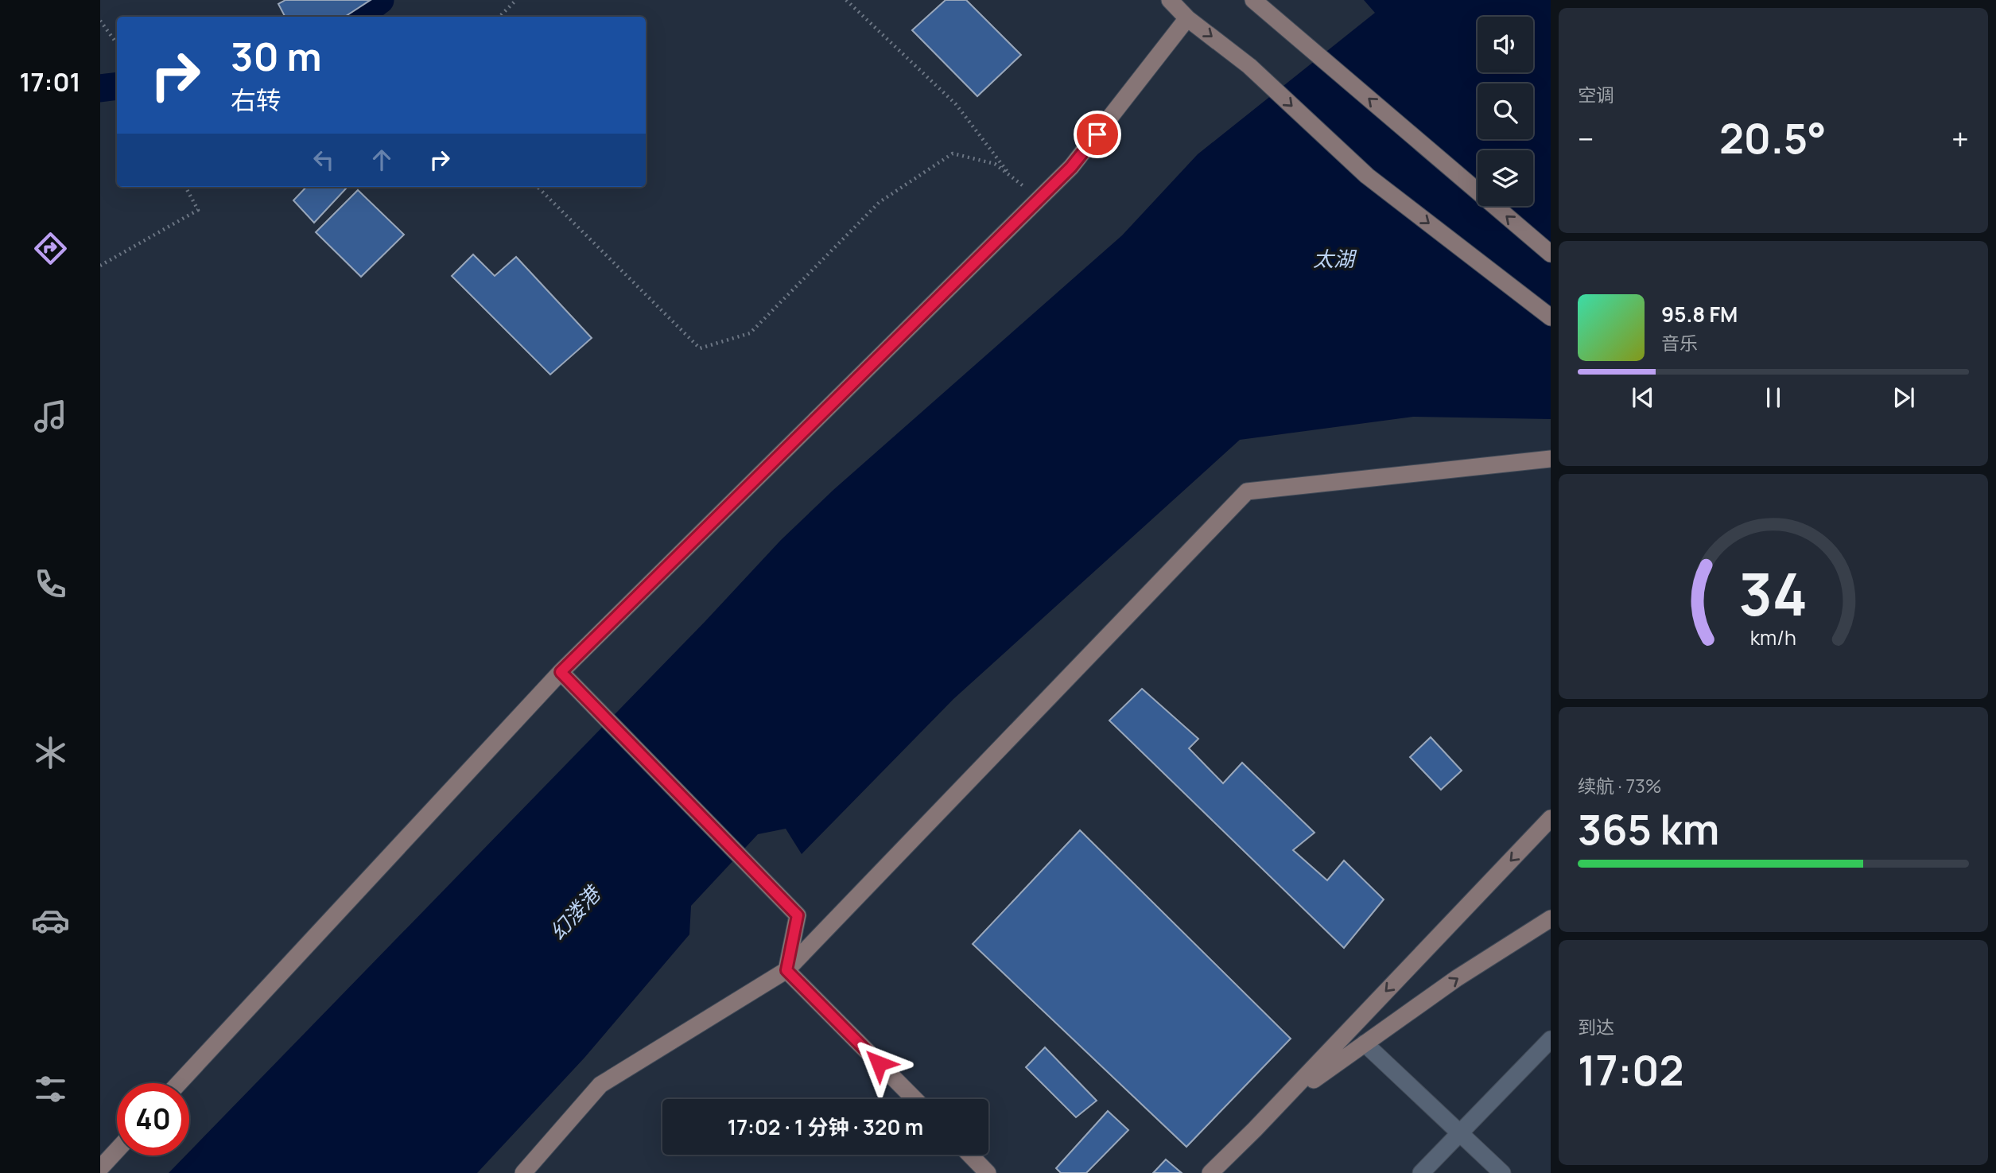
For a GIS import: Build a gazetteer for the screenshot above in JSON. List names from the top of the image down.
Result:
{
  "water": ["太湖", "幻溇港"],
  "page": {
    "tabs": "17:01",
    "tile": [
      "空调",
      ["续航 · 73%", "365 km"],
      ["到达", "17:02"]
    ],
    "turn": ["30 m", "右转"],
    "heat": ["−", "20.5°", "+"],
    "song": ["95.8 FM", "音乐"],
    "limit": "40",
    "trip": "17:02 · 1 分钟 · 320 m",
    "gauge": ["34", "km/h"]
  }
}
